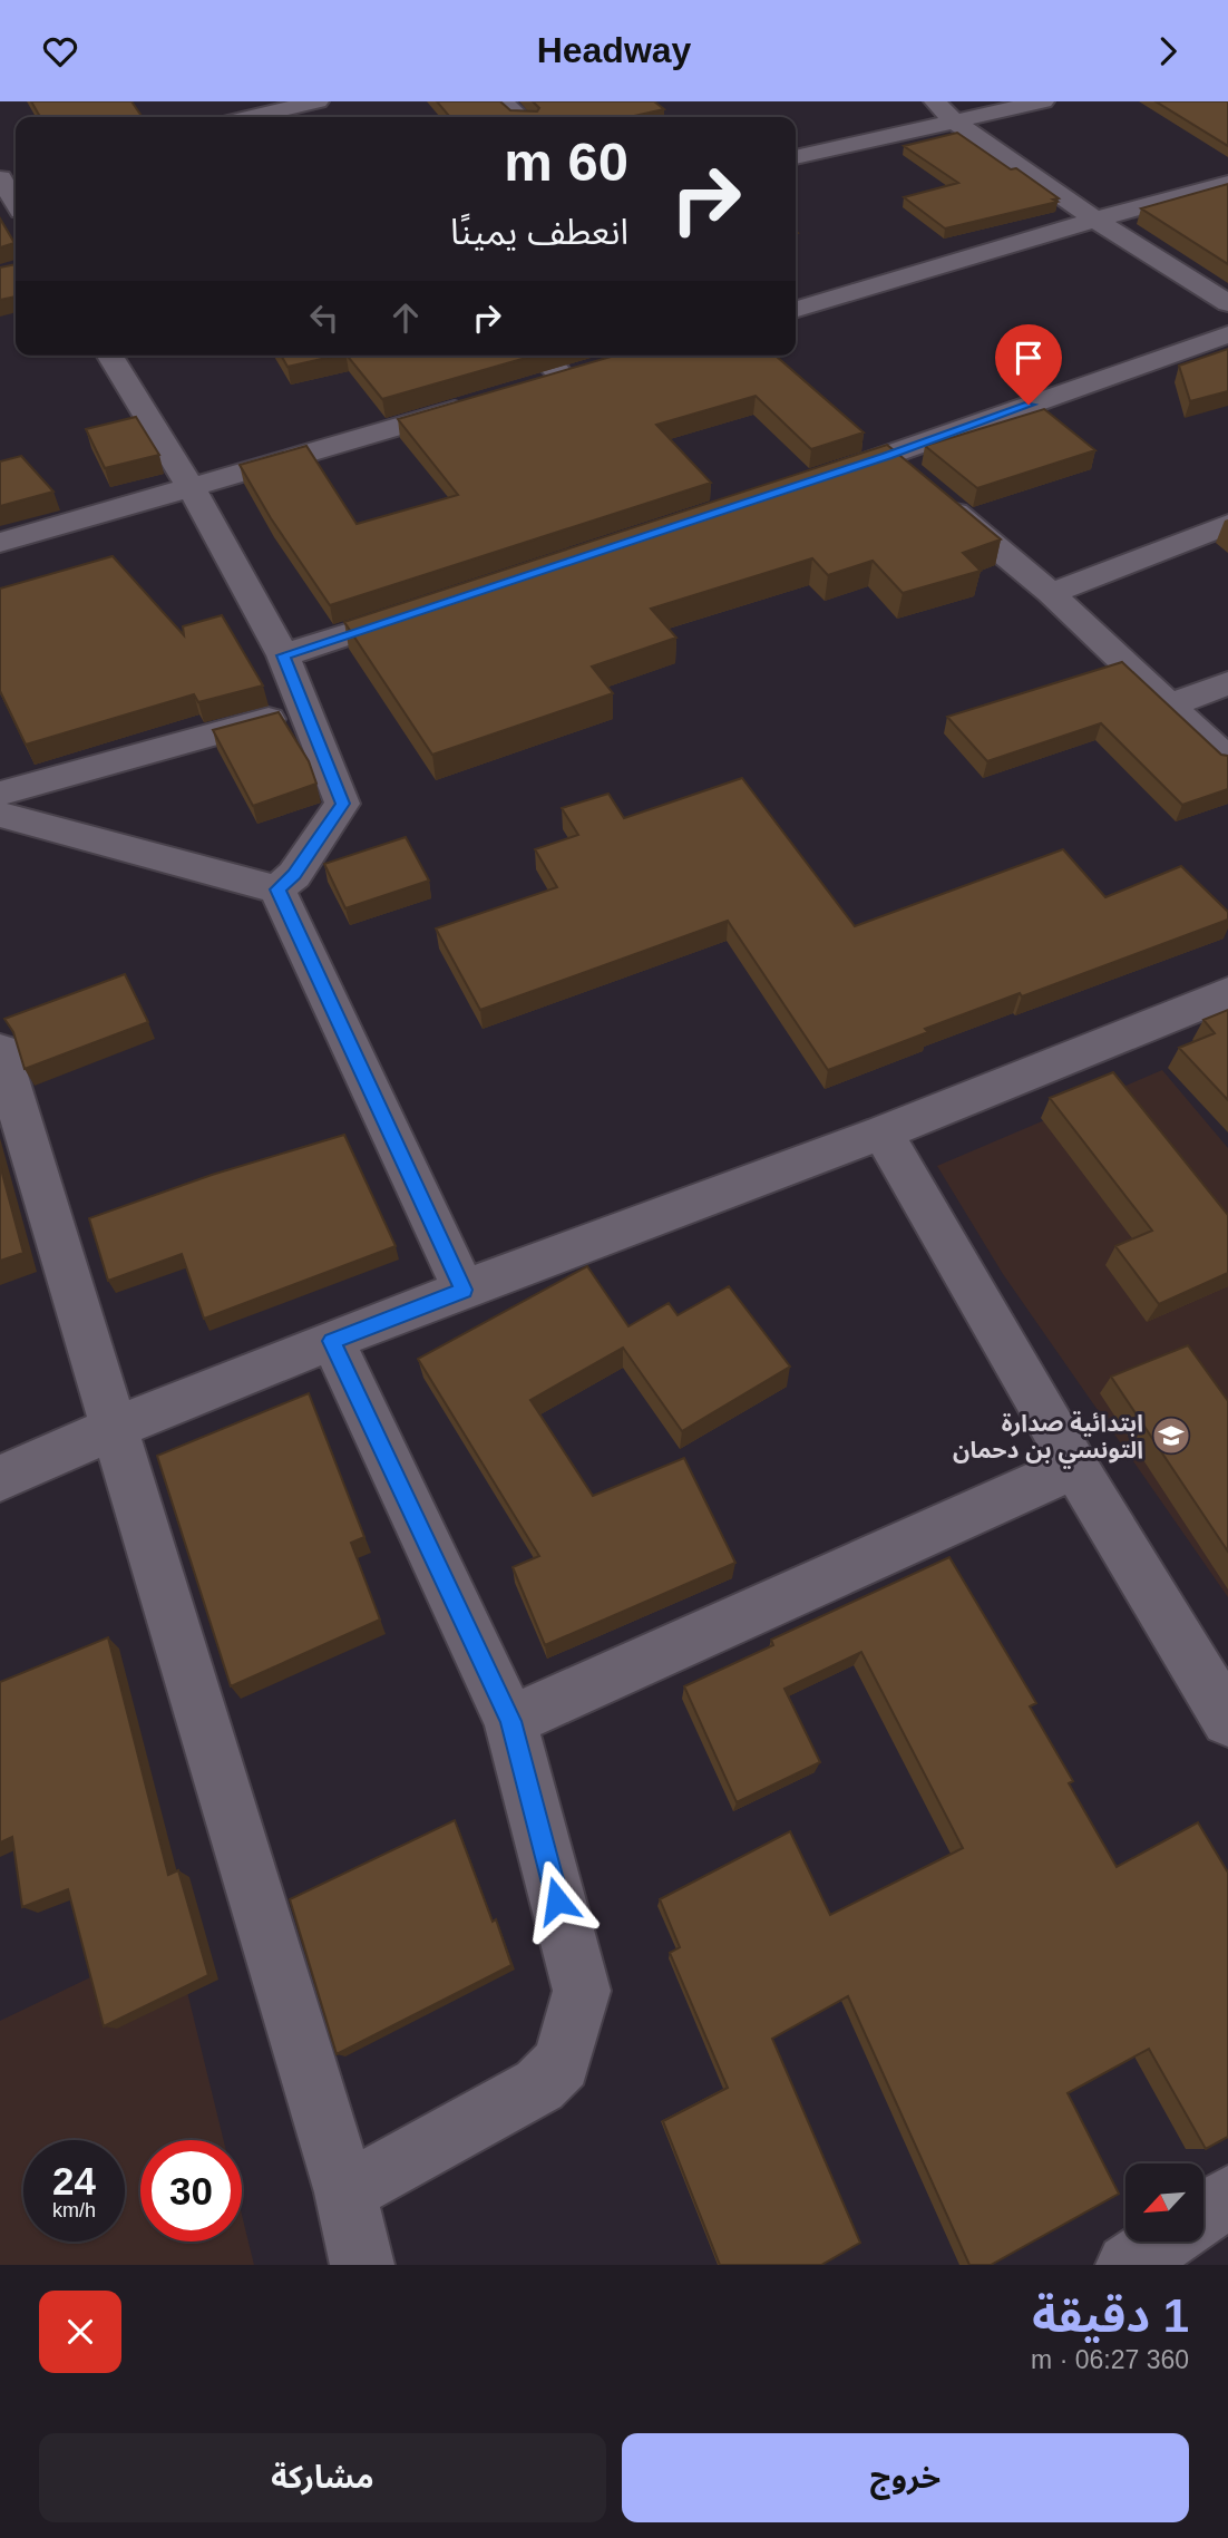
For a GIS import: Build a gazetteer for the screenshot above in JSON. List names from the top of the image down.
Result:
{
  "places": {
    "school or university": ["ابتدائية صدارة التونسي بن دحمان"]
  },
  "north": "bottom left",
  "page": {
    "header": "Headway",
    "turn": ["60 m", "انعطف يمينًا"],
    "speed": "24 km/h",
    "limit": "30",
    "heading": ["1 دقيقة", "360 m · 06:27"],
    "buttons": ["خروج", "مشاركة"]
  }
}
